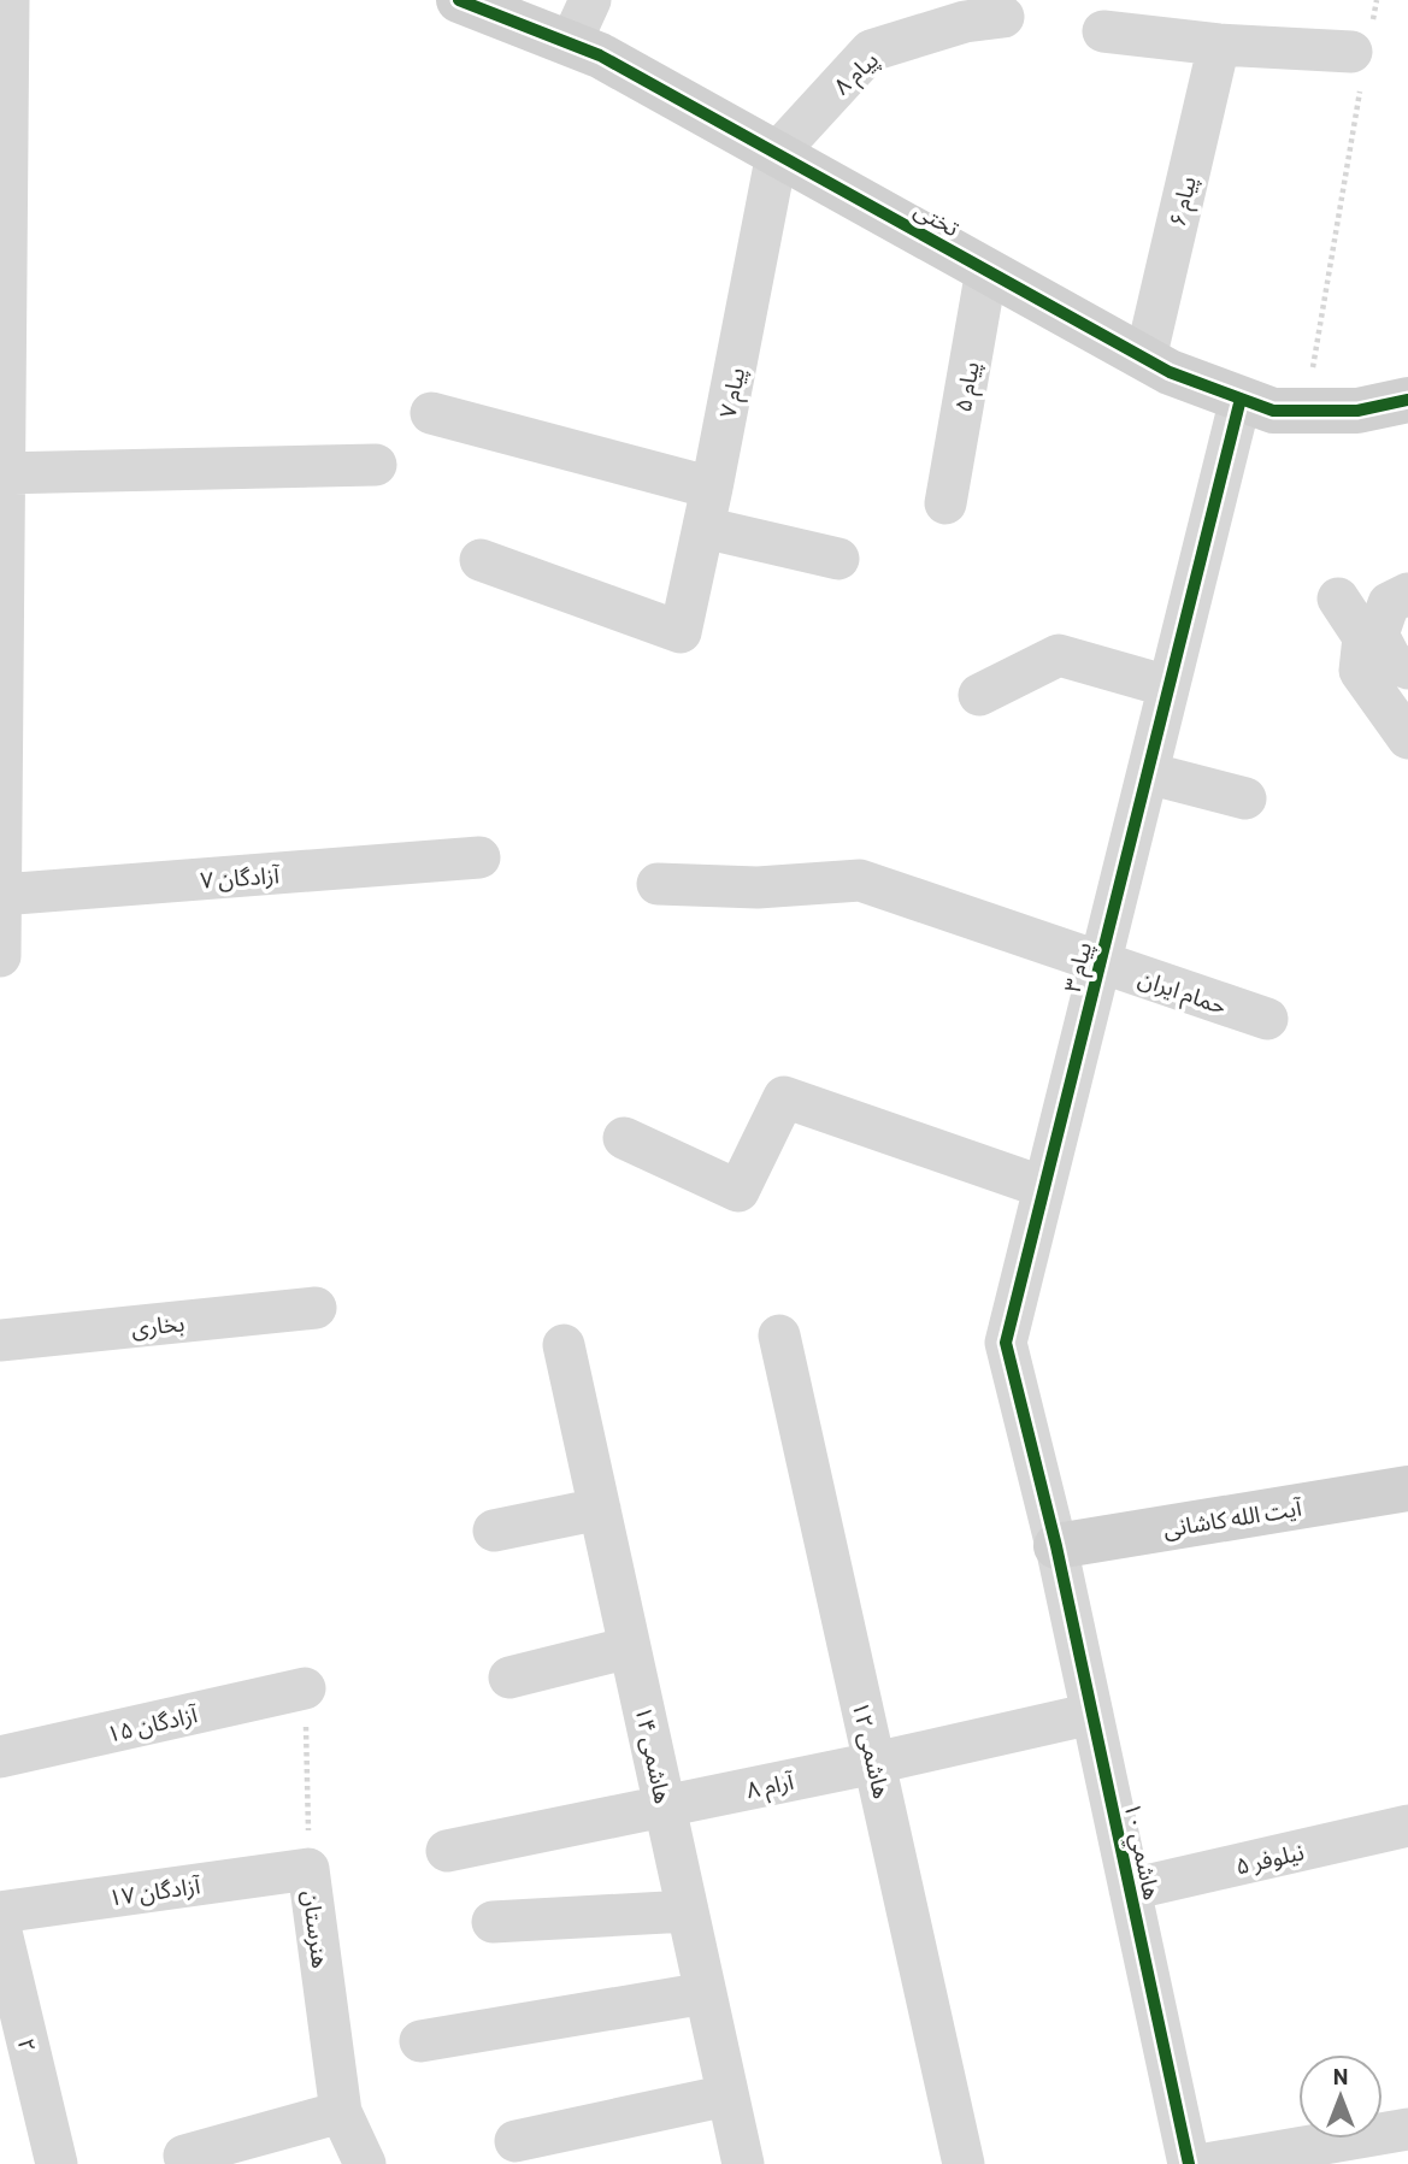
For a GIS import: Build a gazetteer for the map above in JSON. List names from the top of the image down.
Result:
{
  "streets": {
    "street": [
      "پیام ۸",
      "پیام ۶",
      "تختی",
      "پیام ۵",
      "پیام ۷",
      "آزادگان ۷",
      "پيام ۳",
      "حمام ایران",
      "بخاری",
      "آیت الله کاشانی",
      "آزادگان ۱۵",
      "هاشمی ۱۲",
      "هاشمی ۱۴",
      "آرام ۸",
      "هاشمي ۱۰",
      "نیلوفر ۵",
      "آزادگان ۱۷",
      "هنرستان",
      "۲"
    ]
  },
  "crossings": [
    ["پیام ۸", "تختی"],
    ["پیام ۸", "پیام ۷"],
    ["پیام ۶", "تختی"],
    ["تختی", "پیام ۵"],
    ["تختی", "پیام ۷"],
    ["تختی", "پيام ۳"],
    ["پيام ۳", "حمام ایران"],
    ["پيام ۳", "آیت الله کاشانی"],
    ["پيام ۳", "هاشمي ۱۰"],
    ["آیت الله کاشانی", "هاشمي ۱۰"],
    ["آزادگان ۱۵", "هنرستان"],
    ["هاشمی ۱۲", "آرام ۸"],
    ["هاشمی ۱۴", "آرام ۸"],
    ["آرام ۸", "هاشمي ۱۰"],
    ["هاشمي ۱۰", "نیلوفر ۵"],
    ["آزادگان ۱۷", "هنرستان"]
  ],
  "north": "top"
}
